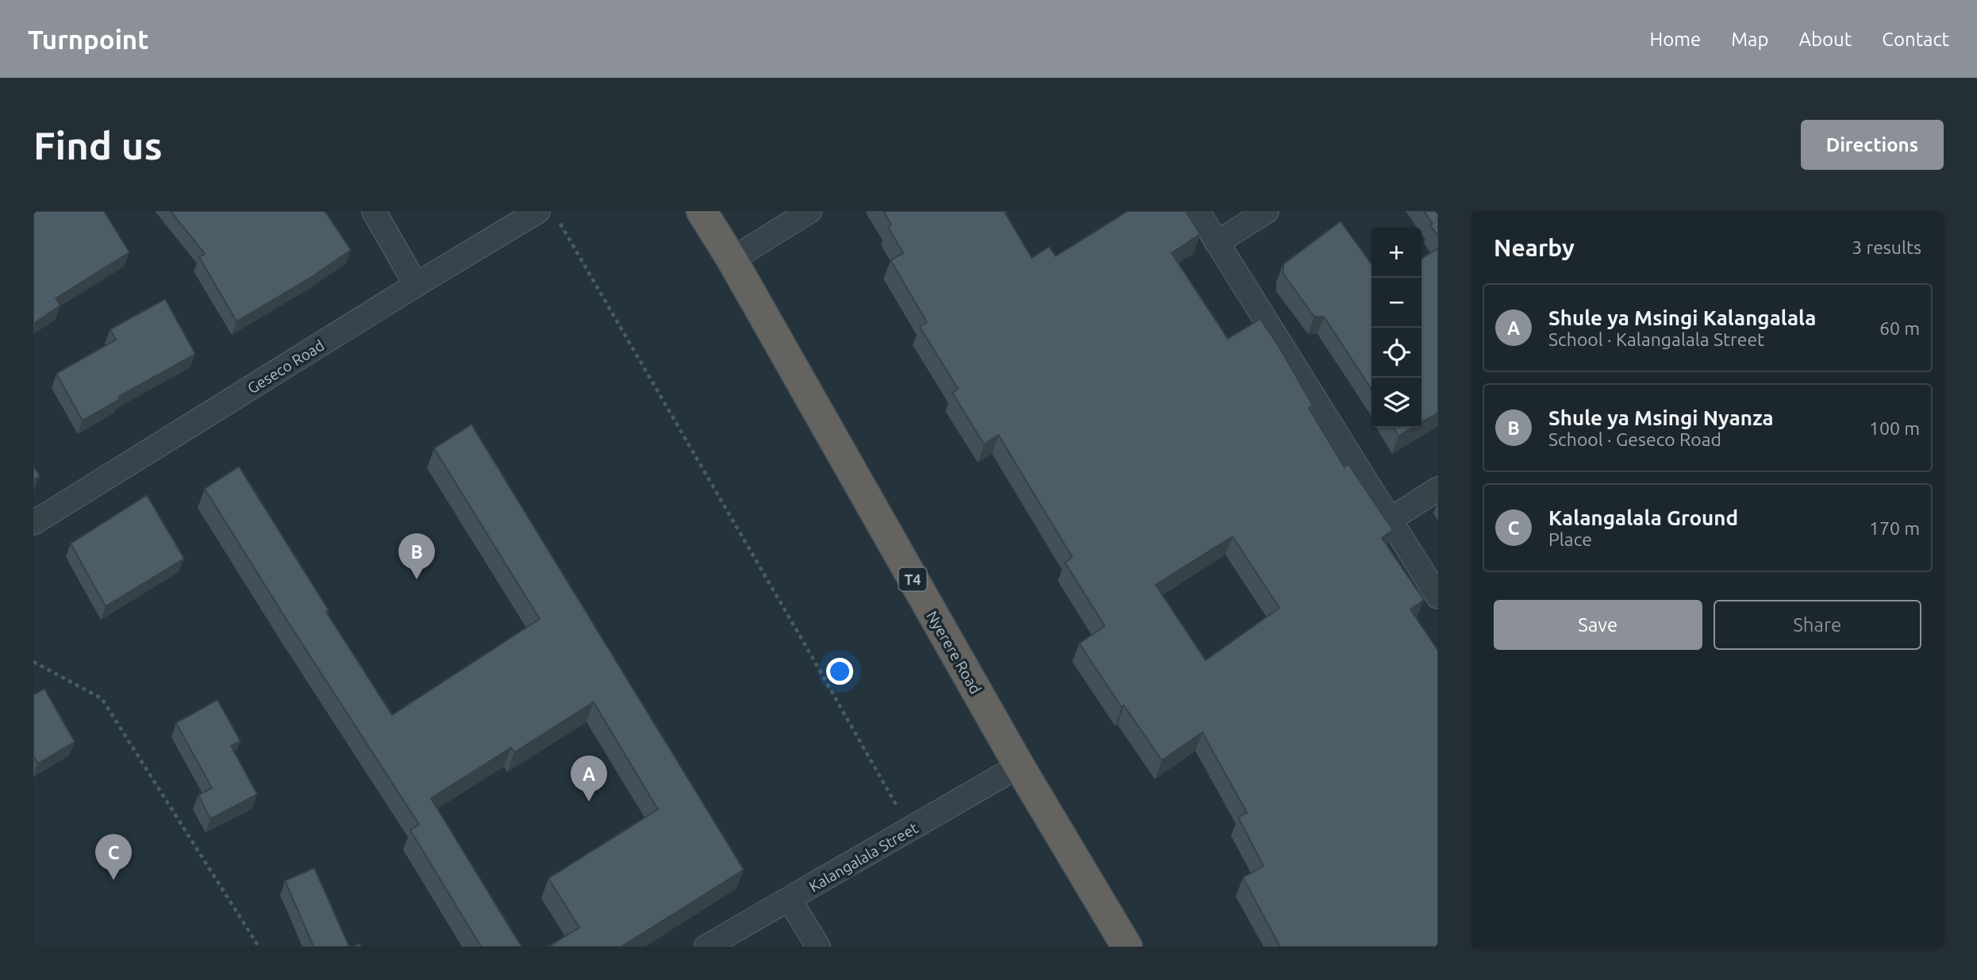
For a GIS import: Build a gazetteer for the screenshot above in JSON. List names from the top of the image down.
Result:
{
  "streets": {
    "highway": ["T4", "Nyerere Road"],
    "street": ["Geseco Road", "Kalangalala Street"]
  },
  "crossings": [
    ["Nyerere Road", "Kalangalala Street"]
  ],
  "page": {
    "header": "Turnpoint",
    "nav": [
      "Home",
      "Map",
      "About",
      "Contact"
    ],
    "buttons": [
      "Directions",
      ["Save", "Share"]
    ],
    "title": "Find us",
    "heading": ["Nearby", "3 results"],
    "map_buttons": ["+", "−"],
    "list": [
      {
        "mark": "A",
        "name": "Shule ya Msingi Kalangalala",
        "note": "School · Kalangalala Street",
        "value": "60 m"
      },
      {
        "mark": "B",
        "name": "Shule ya Msingi Nyanza",
        "note": "School · Geseco Road",
        "value": "100 m"
      },
      {
        "mark": "C",
        "name": "Kalangalala Ground",
        "note": "Place",
        "value": "170 m"
      }
    ],
    "pins": ["B", "A", "C"]
  }
}
